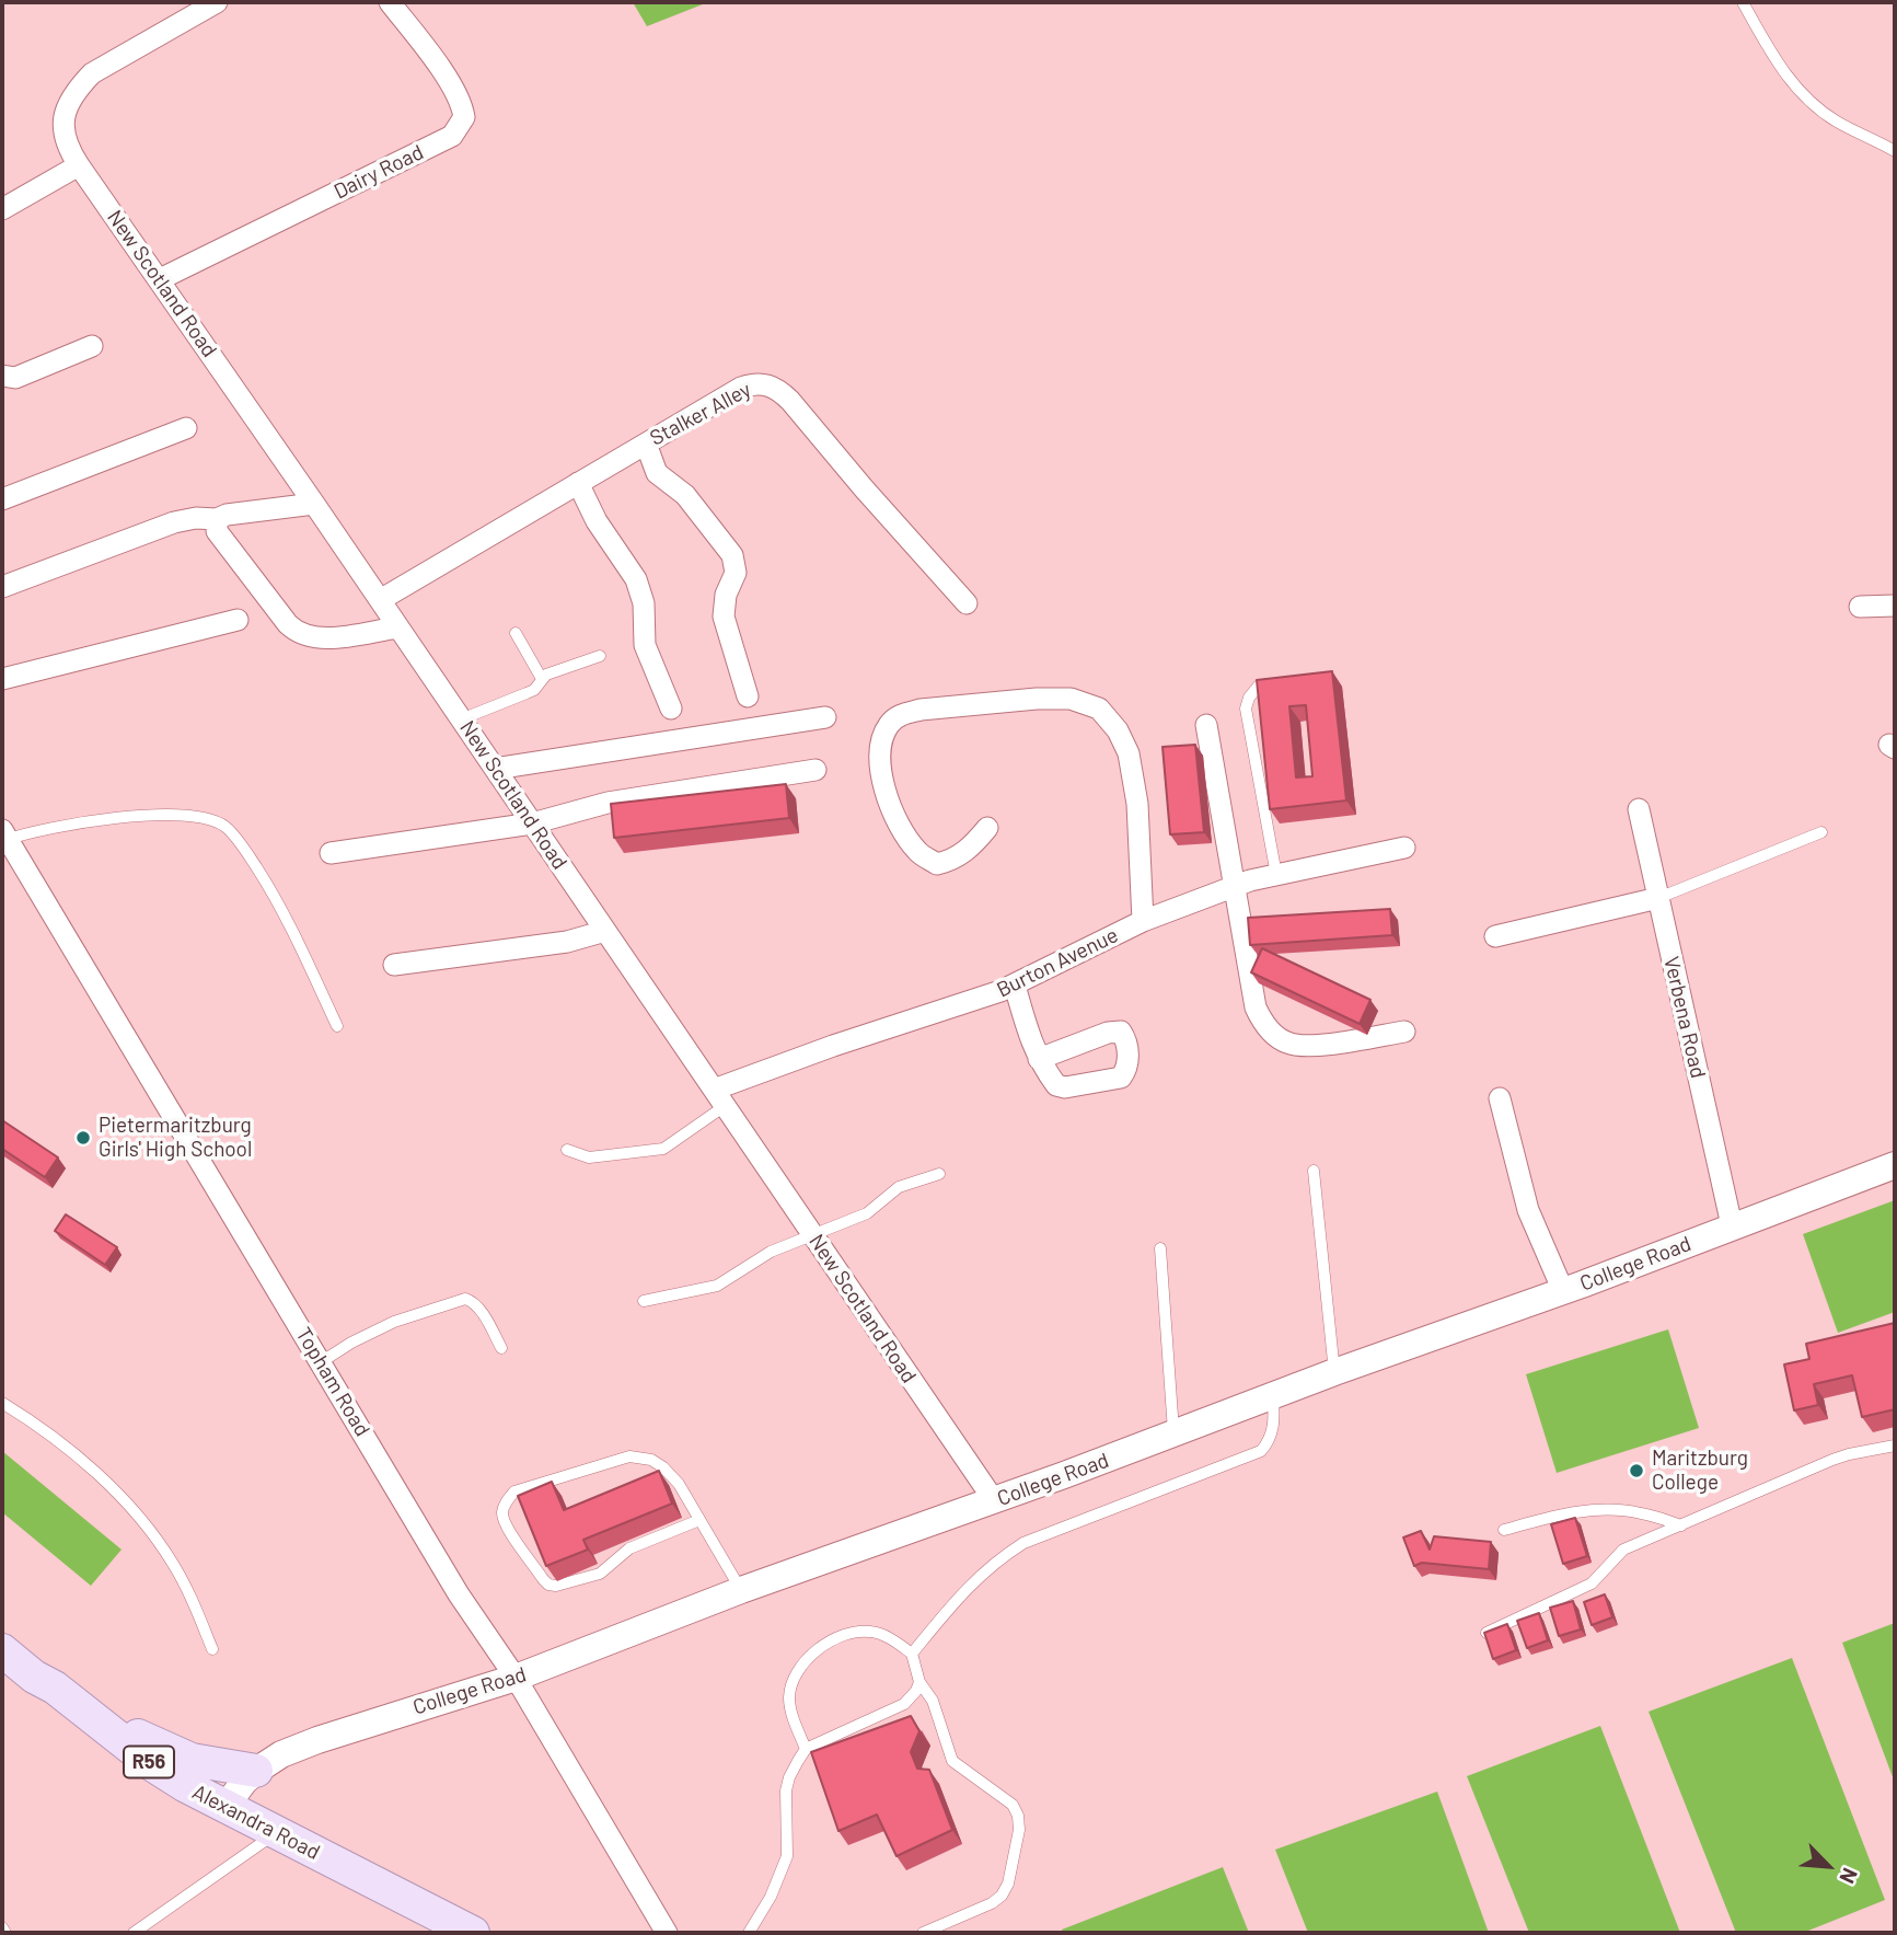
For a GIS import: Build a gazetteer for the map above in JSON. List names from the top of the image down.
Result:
{
  "streets": {
    "main road": ["R56", "Alexandra Road"],
    "street": [
      "Dairy Road",
      "New Scotland Road",
      "Stalker Alley",
      "Burton Avenue",
      "Verbena Road",
      "College Road",
      "Topham Road"
    ]
  },
  "crossings": [
    ["Dairy Road", "New Scotland Road"],
    ["New Scotland Road", "Stalker Alley"],
    ["New Scotland Road", "Burton Avenue"],
    ["New Scotland Road", "College Road"],
    ["Verbena Road", "College Road"],
    ["College Road", "Topham Road"],
    ["College Road", "Alexandra Road"]
  ],
  "places": ["Pietermaritzburg Girls' High School", "Maritzburg College"],
  "north": "bottom right"
}
